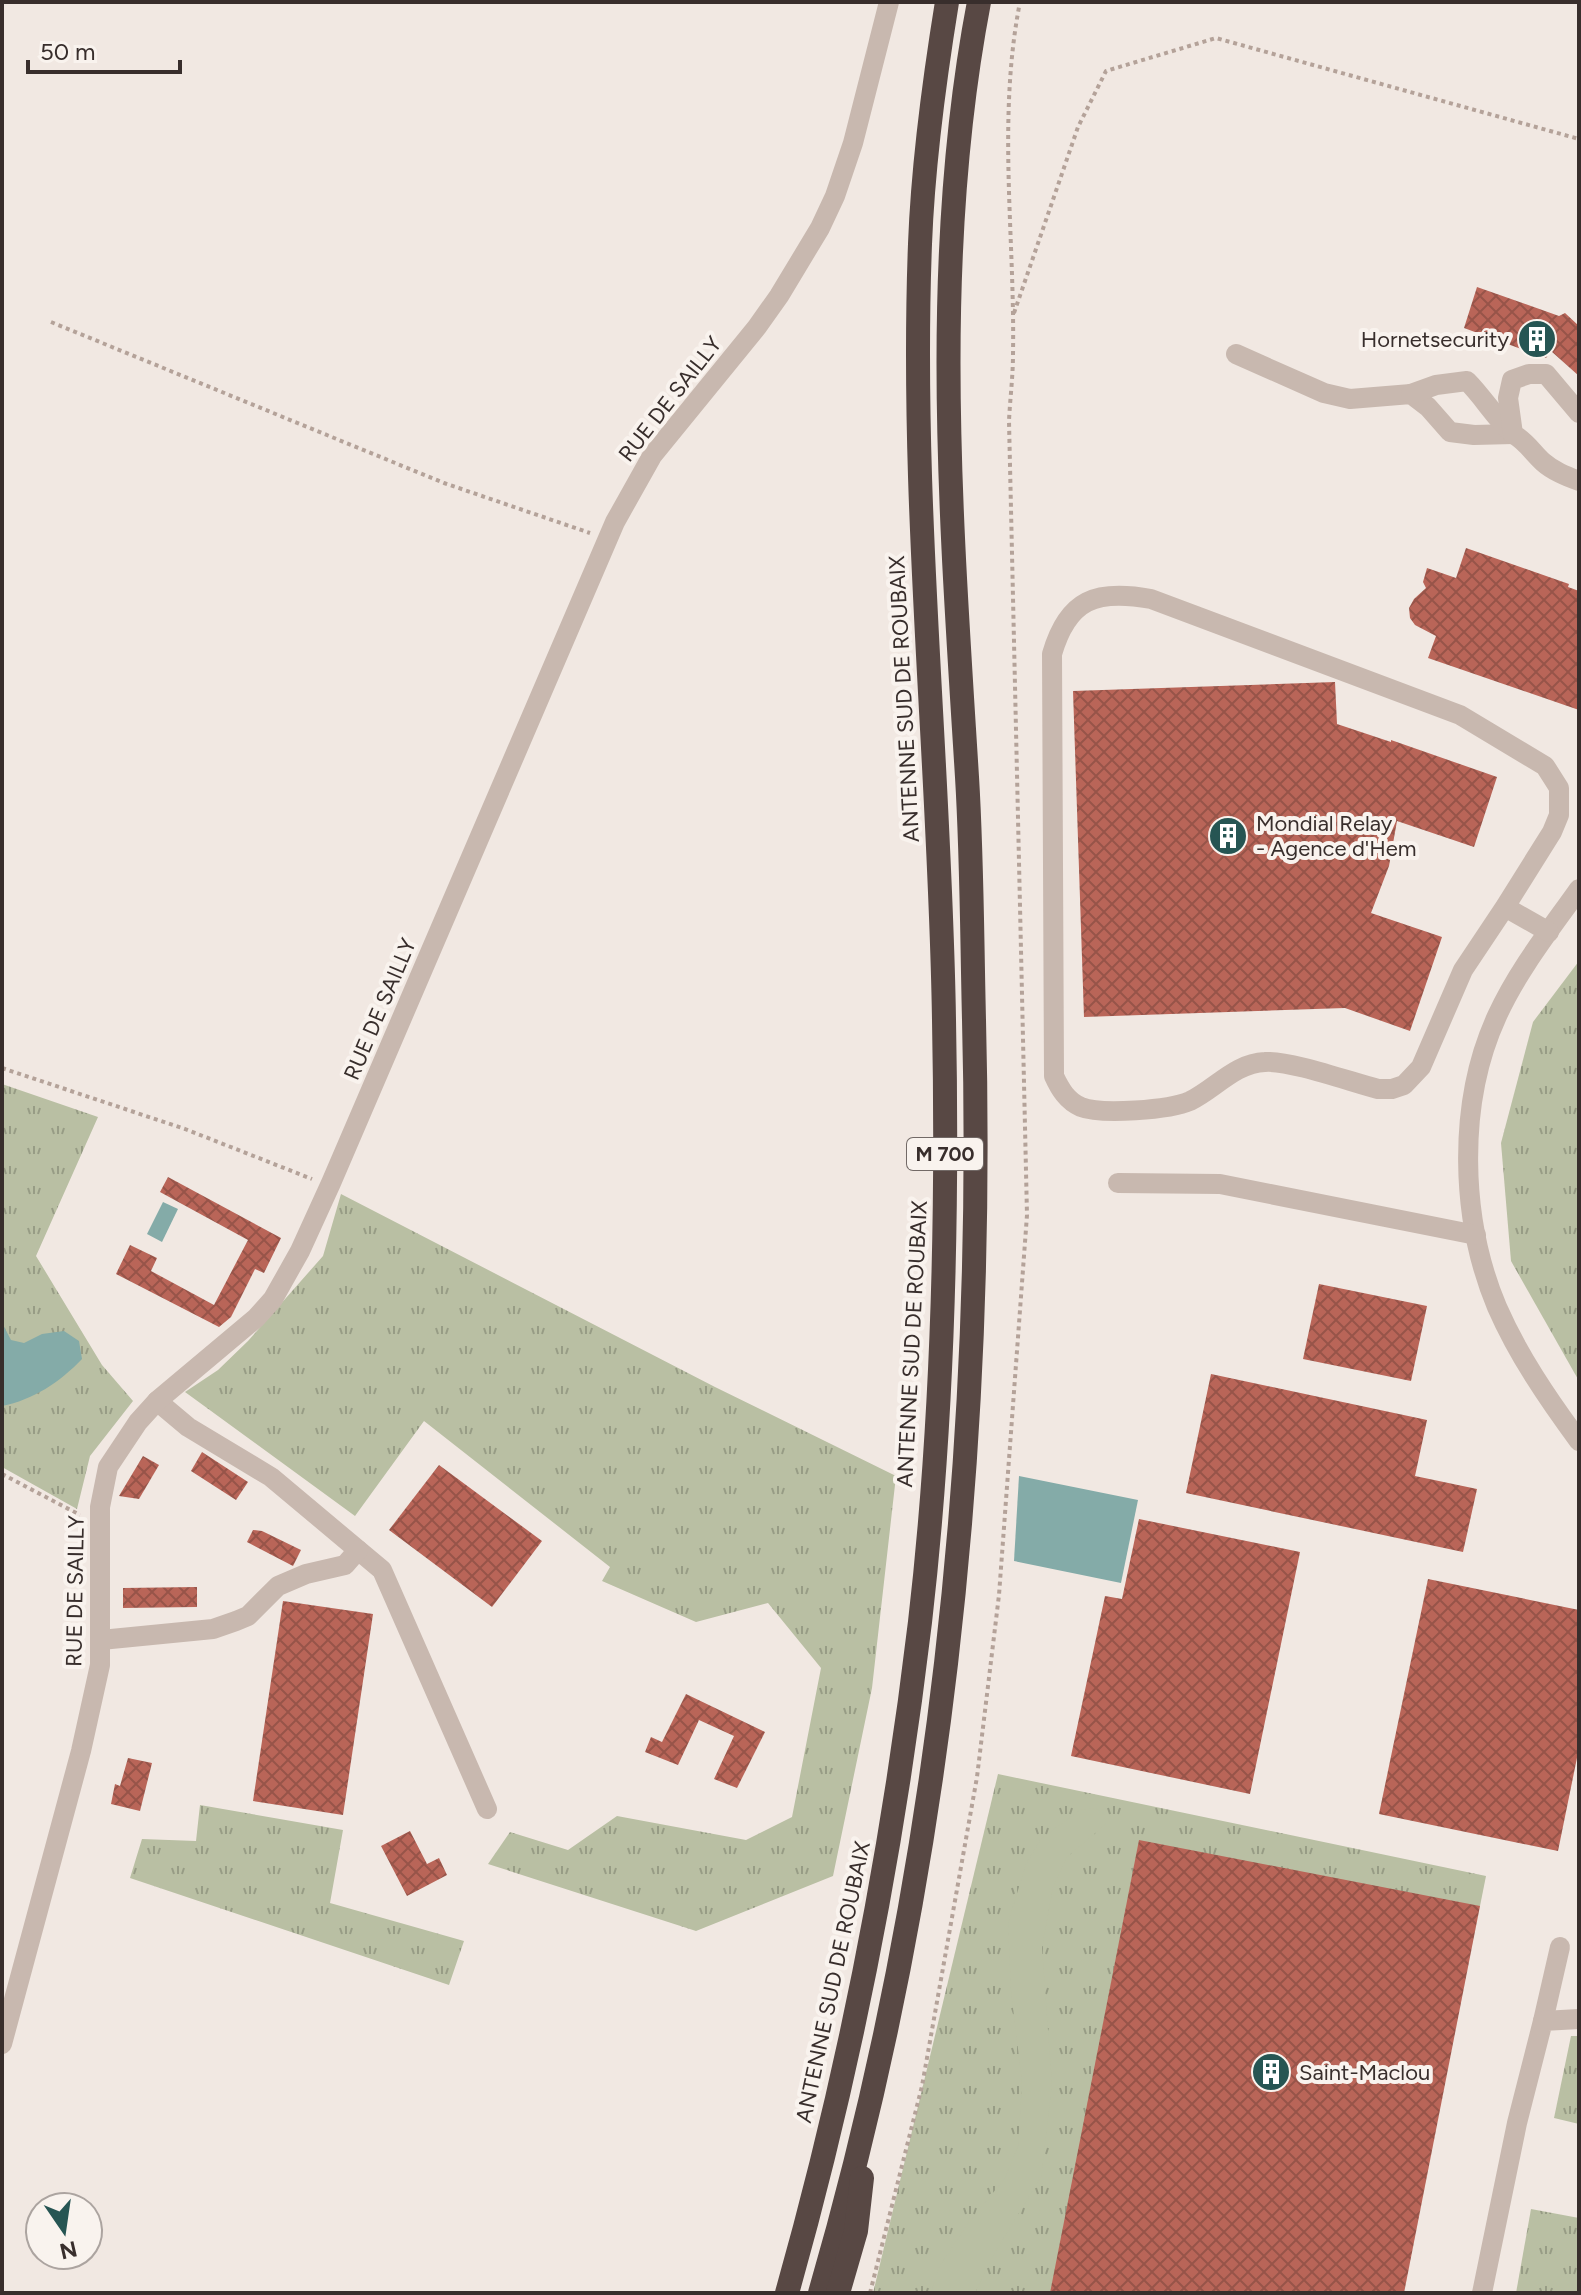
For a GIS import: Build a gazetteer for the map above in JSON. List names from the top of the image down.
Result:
{
  "streets": {
    "highway": ["ANTENNE SUD DE ROUBAIX", "M 700"],
    "street": ["RUE DE SAILLY"]
  },
  "places": {
    "building": ["Hornetsecurity", "Mondial Relay - Agence d'Hem", "Saint-Maclou"]
  },
  "scale_bar": "50 m",
  "north": "bottom"
}
